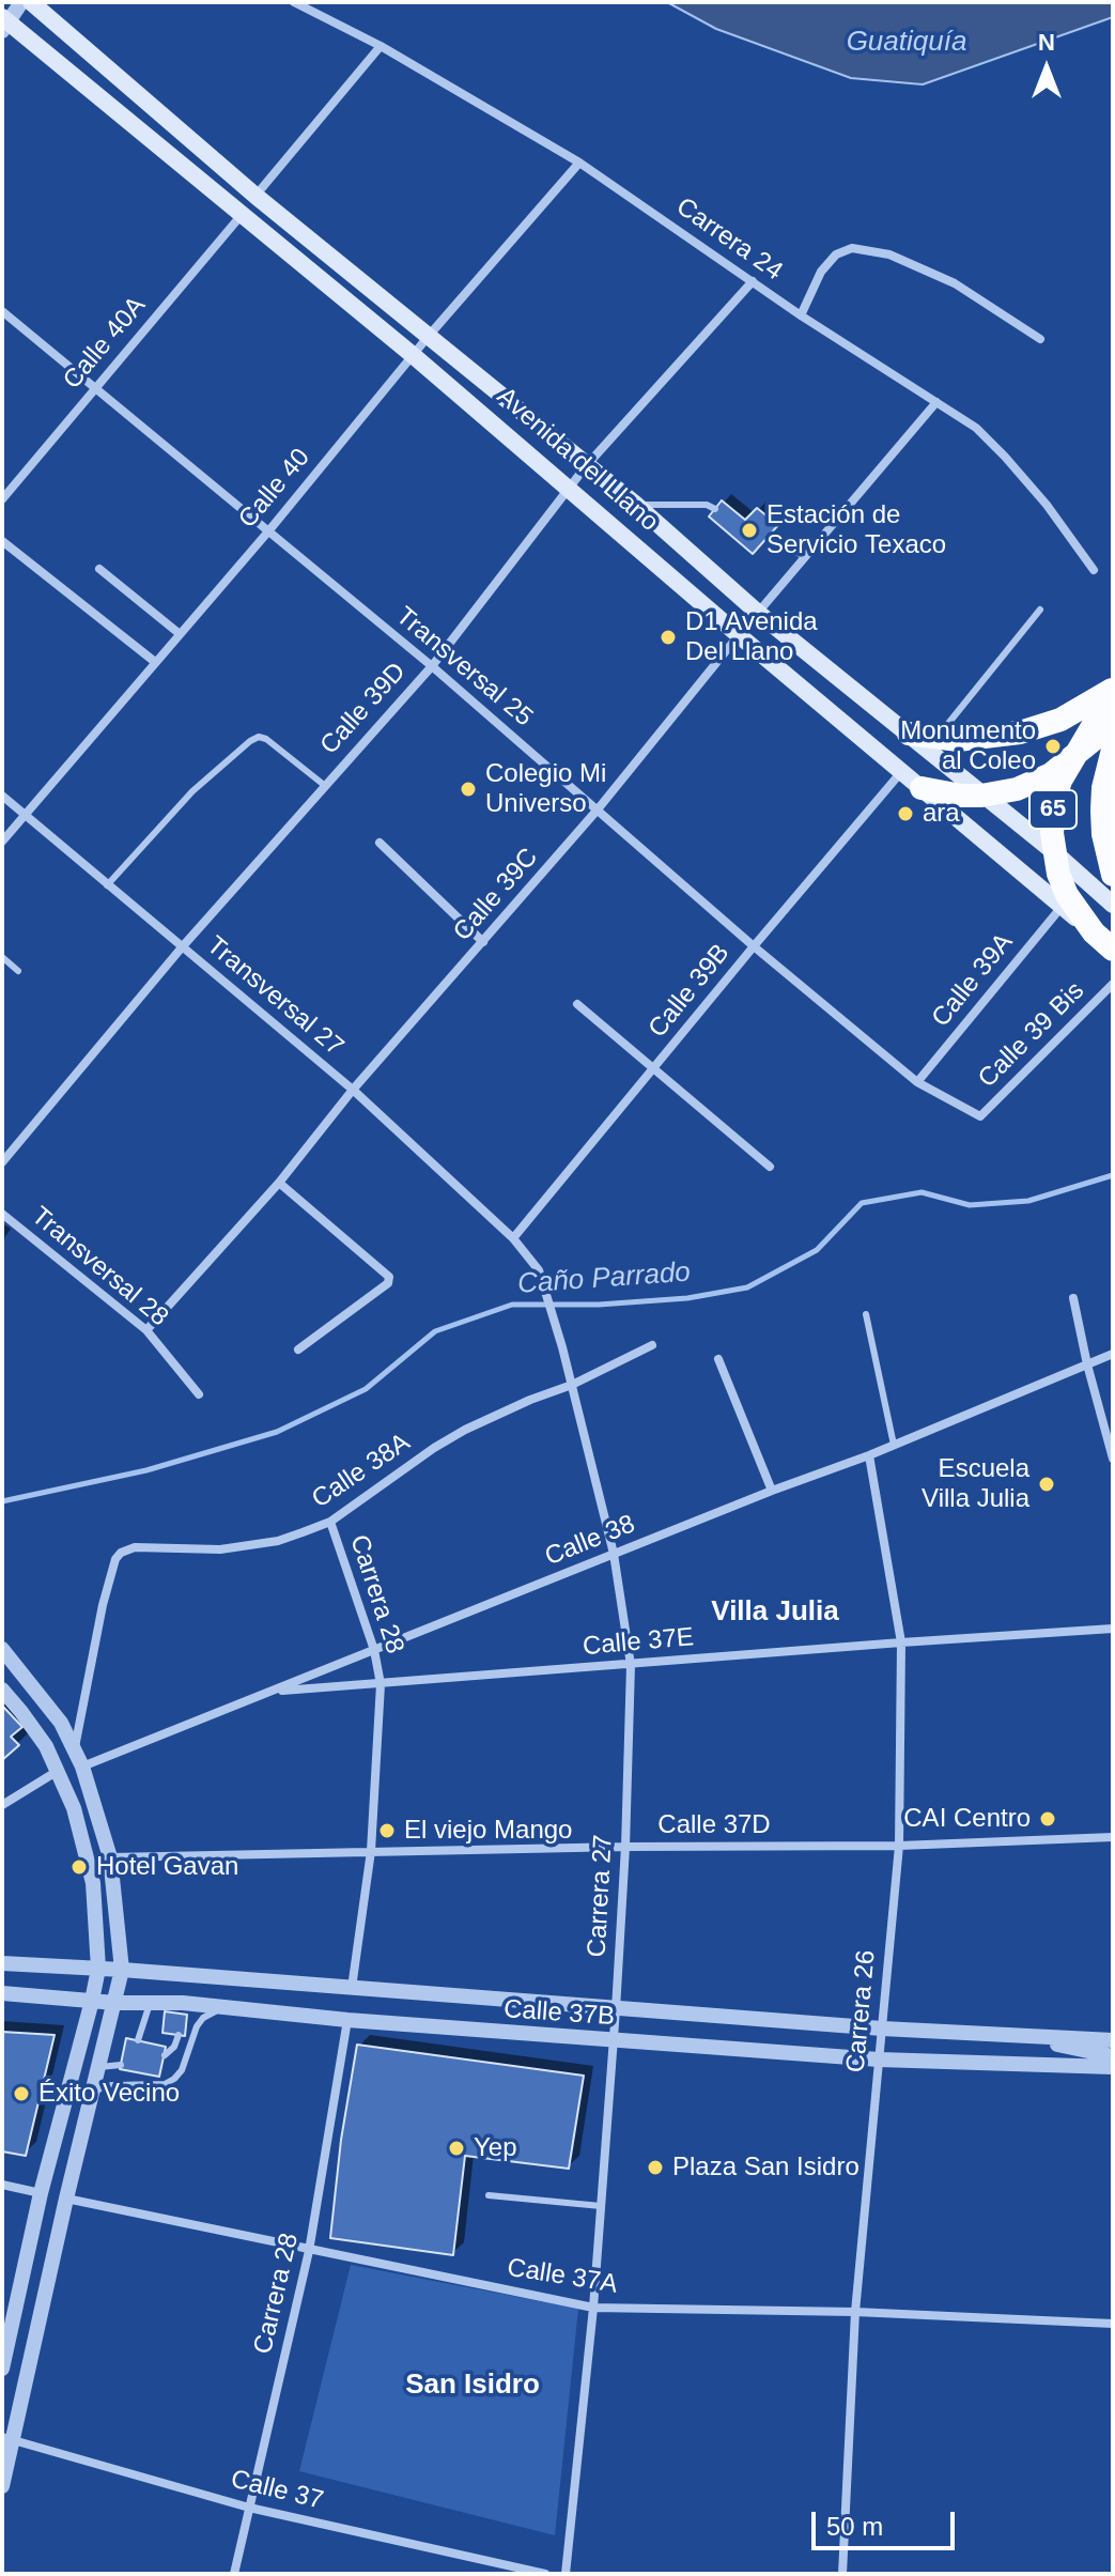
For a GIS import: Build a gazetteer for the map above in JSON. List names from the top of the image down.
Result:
{
  "streets": {
    "highway": ["Avenida del Llano", "65"],
    "street": [
      "Carrera 24",
      "Calle 40A",
      "Calle 40",
      "Transversal 25",
      "Calle 39D",
      "Calle 39C",
      "Calle 39A",
      "Calle 39B",
      "Transversal 27",
      "Calle 39 Bis",
      "Transversal 28",
      "Calle 38A",
      "Calle 38",
      "Carrera 28",
      "Calle 37E",
      "Calle 37D",
      "Carrera 27",
      "Carrera 26",
      "Calle 37B",
      "Calle 37A",
      "Calle 37"
    ]
  },
  "crossings": [
    ["Carrera 24", "Calle 40"],
    ["Carrera 24", "Calle 39D"],
    ["Carrera 24", "Calle 39C"],
    ["Calle 40A", "Avenida del Llano"],
    ["Calle 40A", "Transversal 25"],
    ["Avenida del Llano", "Calle 40"],
    ["Avenida del Llano", "Calle 39D"],
    ["Avenida del Llano", "65"],
    ["Avenida del Llano", "Calle 39C"],
    ["Avenida del Llano", "Calle 39A"],
    ["Avenida del Llano", "Calle 39B"],
    ["Calle 40", "Transversal 25"],
    ["Calle 40", "Transversal 27"],
    ["Transversal 25", "Calle 39D"],
    ["Transversal 25", "Calle 39C"],
    ["Transversal 25", "Calle 39A"],
    ["Transversal 25", "Calle 39B"],
    ["Transversal 25", "Calle 39 Bis"],
    ["Calle 39D", "Transversal 27"],
    ["Calle 39C", "Transversal 27"],
    ["Calle 39C", "Transversal 28"],
    ["Calle 39B", "Transversal 27"],
    ["Calle 39B", "Carrera 27"],
    ["Transversal 27", "Carrera 27"],
    ["Calle 38A", "Carrera 28"],
    ["Calle 38A", "Carrera 27"],
    ["Calle 38", "Carrera 28"],
    ["Calle 38", "Calle 37E"],
    ["Calle 38", "Carrera 27"],
    ["Calle 38", "Carrera 26"],
    ["Carrera 28", "Calle 37E"],
    ["Carrera 28", "Calle 37D"],
    ["Carrera 28", "Calle 37B"],
    ["Carrera 28", "Calle 37A"],
    ["Carrera 28", "Calle 37"],
    ["Calle 37E", "Carrera 27"],
    ["Calle 37E", "Carrera 26"],
    ["Calle 37D", "Carrera 27"],
    ["Calle 37D", "Carrera 26"],
    ["Carrera 27", "Calle 37B"],
    ["Carrera 27", "Calle 37A"],
    ["Carrera 26", "Calle 37B"],
    ["Carrera 26", "Calle 37A"]
  ],
  "districts": ["Villa Julia", "San Isidro"],
  "water": ["Guatiquía", "Caño Parrado"],
  "places": [
    "Estación de Servicio Texaco",
    "D1 Avenida Del Llano",
    "Monumento al Coleo",
    "Colegio Mi Universo",
    "ara",
    "Escuela Villa Julia",
    "CAI Centro",
    "El viejo Mango",
    "Hotel Gavan",
    "Éxito Vecino",
    "Yep",
    "Plaza San Isidro"
  ],
  "scale_bar": "50 m",
  "north": "top"
}
